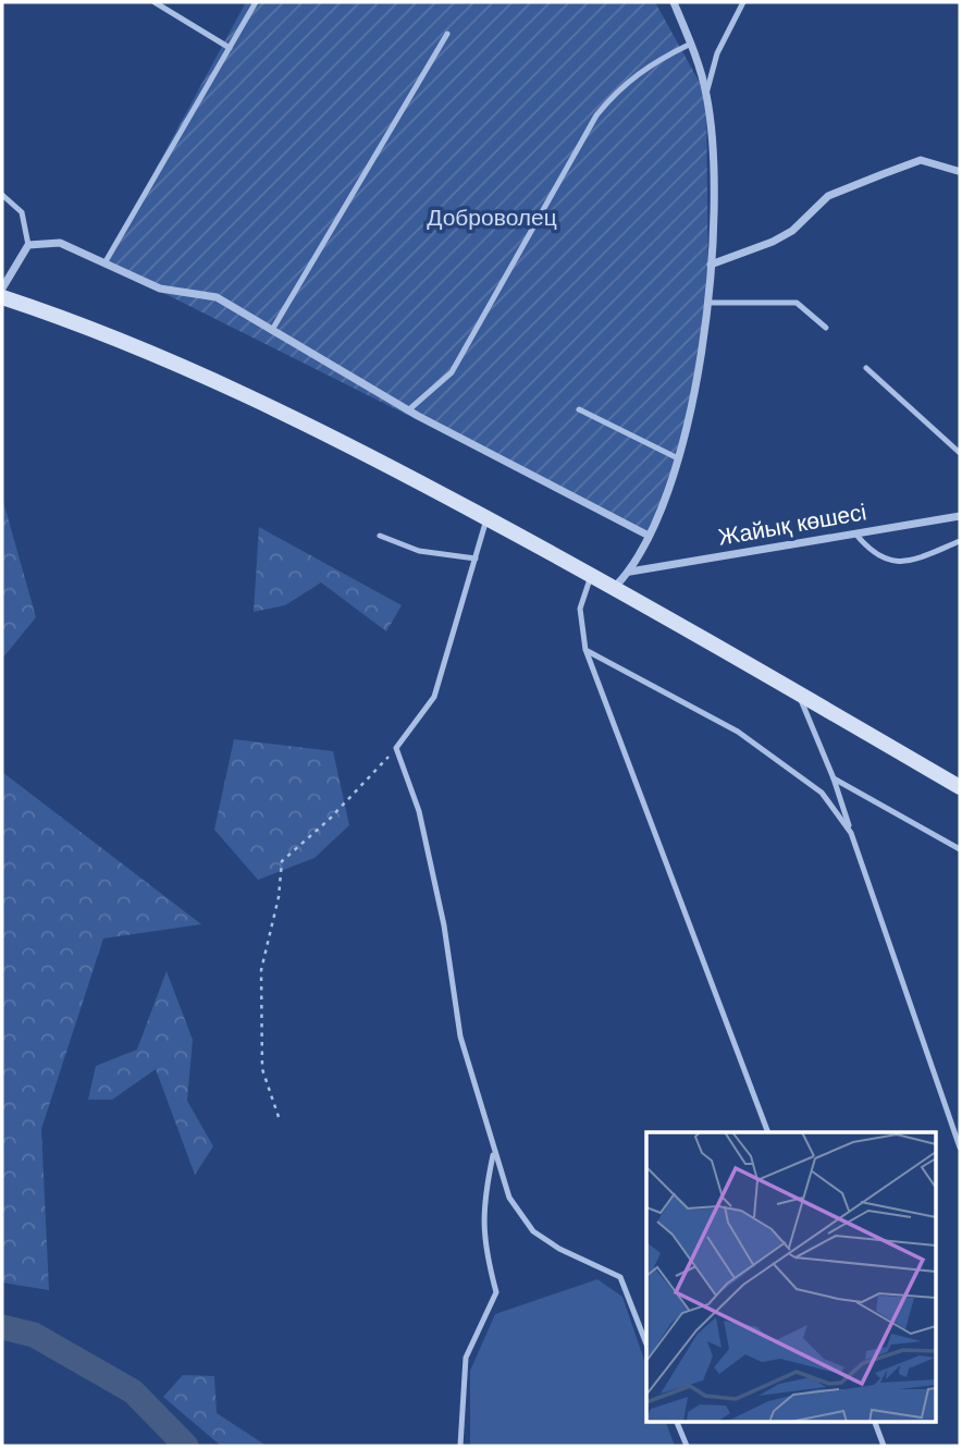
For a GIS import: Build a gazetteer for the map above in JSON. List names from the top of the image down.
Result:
{
  "streets": {
    "street": ["Жайық көшесі"]
  },
  "parks": ["Доброволец"]
}
